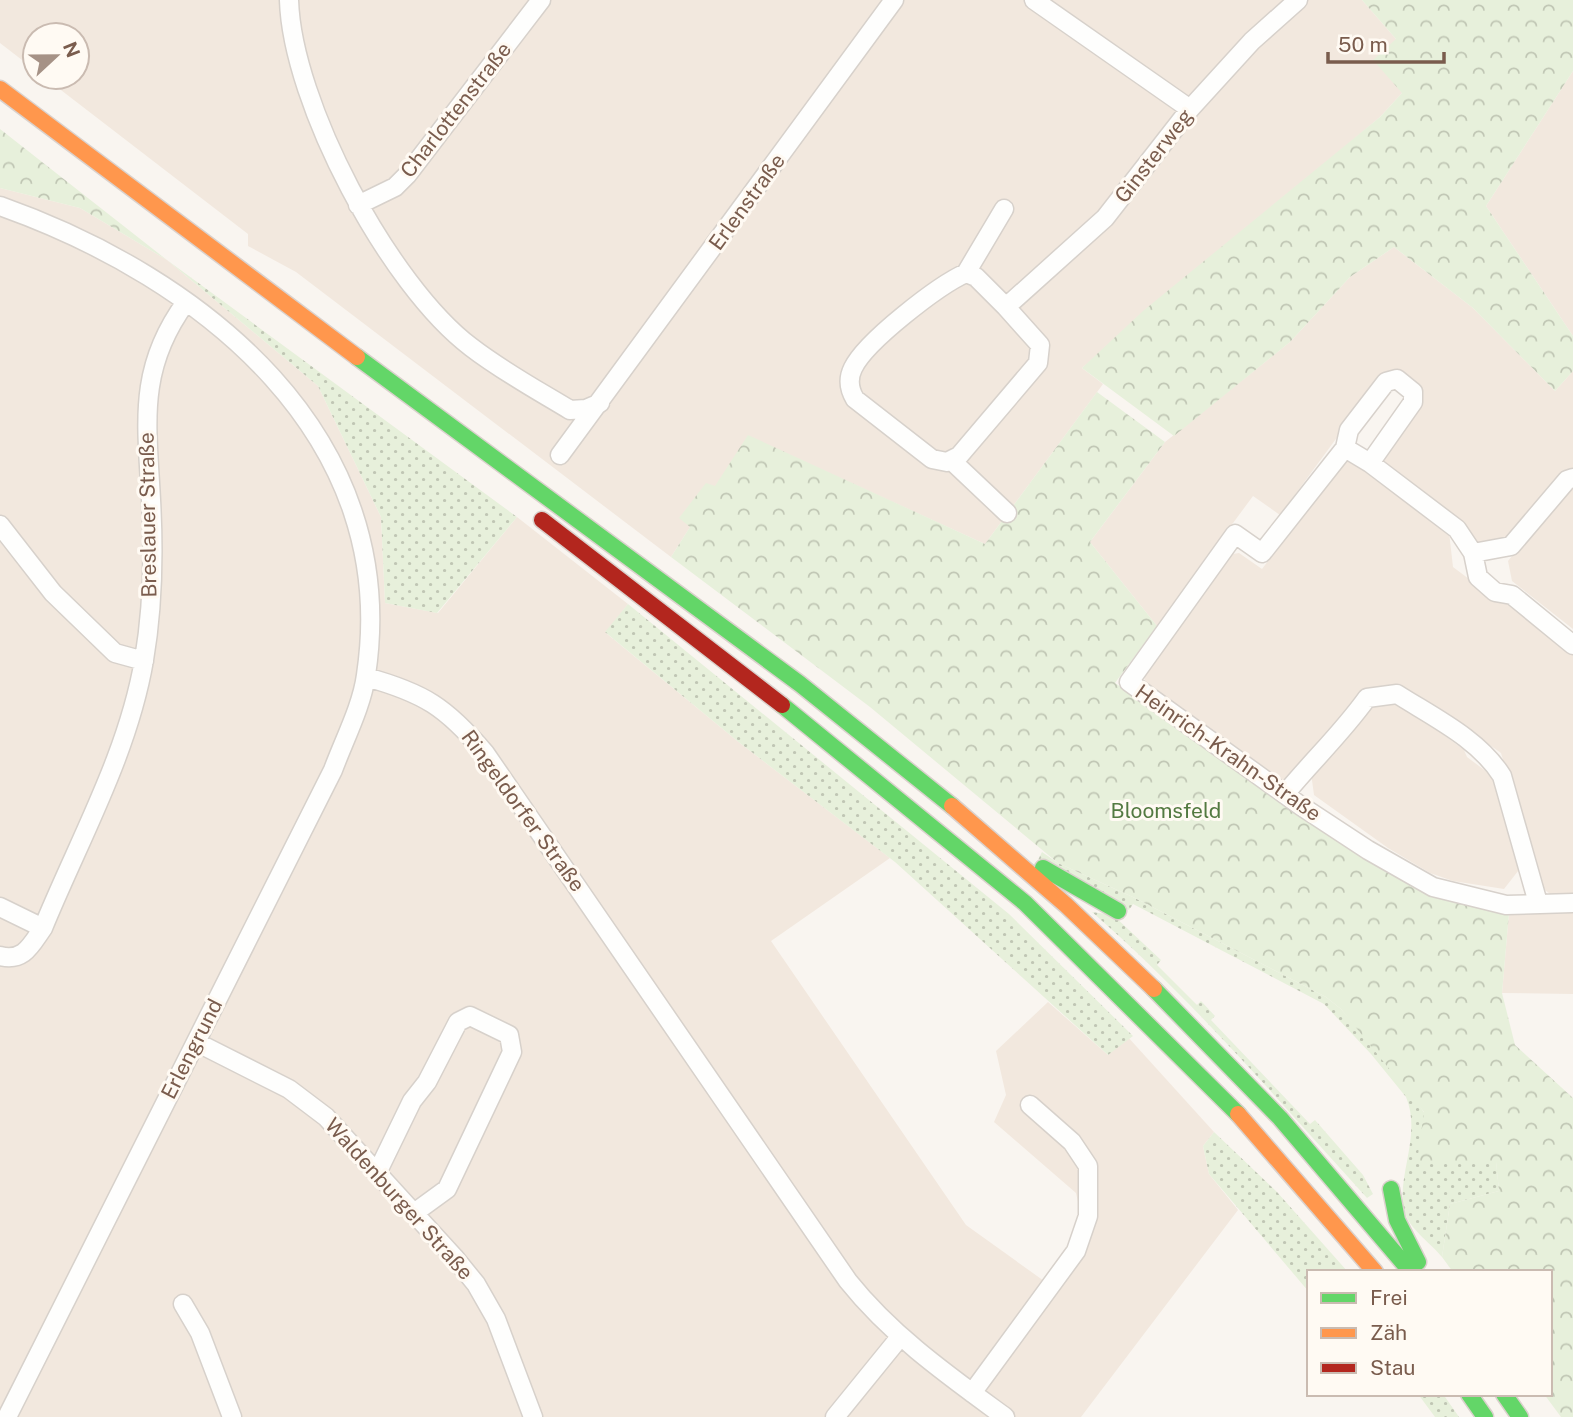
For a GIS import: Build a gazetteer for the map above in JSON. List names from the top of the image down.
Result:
{
  "streets": {
    "street": [
      "Charlottenstraße",
      "Ginsterweg",
      "Erlenstraße",
      "Breslauer Straße",
      "Heinrich-Krahn-Straße",
      "Ringeldorfer Straße",
      "Erlengrund",
      "Waldenburger Straße"
    ]
  },
  "crossings": [
    ["Ringeldorfer Straße", "Erlengrund"],
    ["Erlengrund", "Waldenburger Straße"]
  ],
  "parks": ["Bloomsfeld"],
  "legend": ["Frei", "Zäh", "Stau"],
  "scale_bar": "50 m",
  "north": "right"
}
